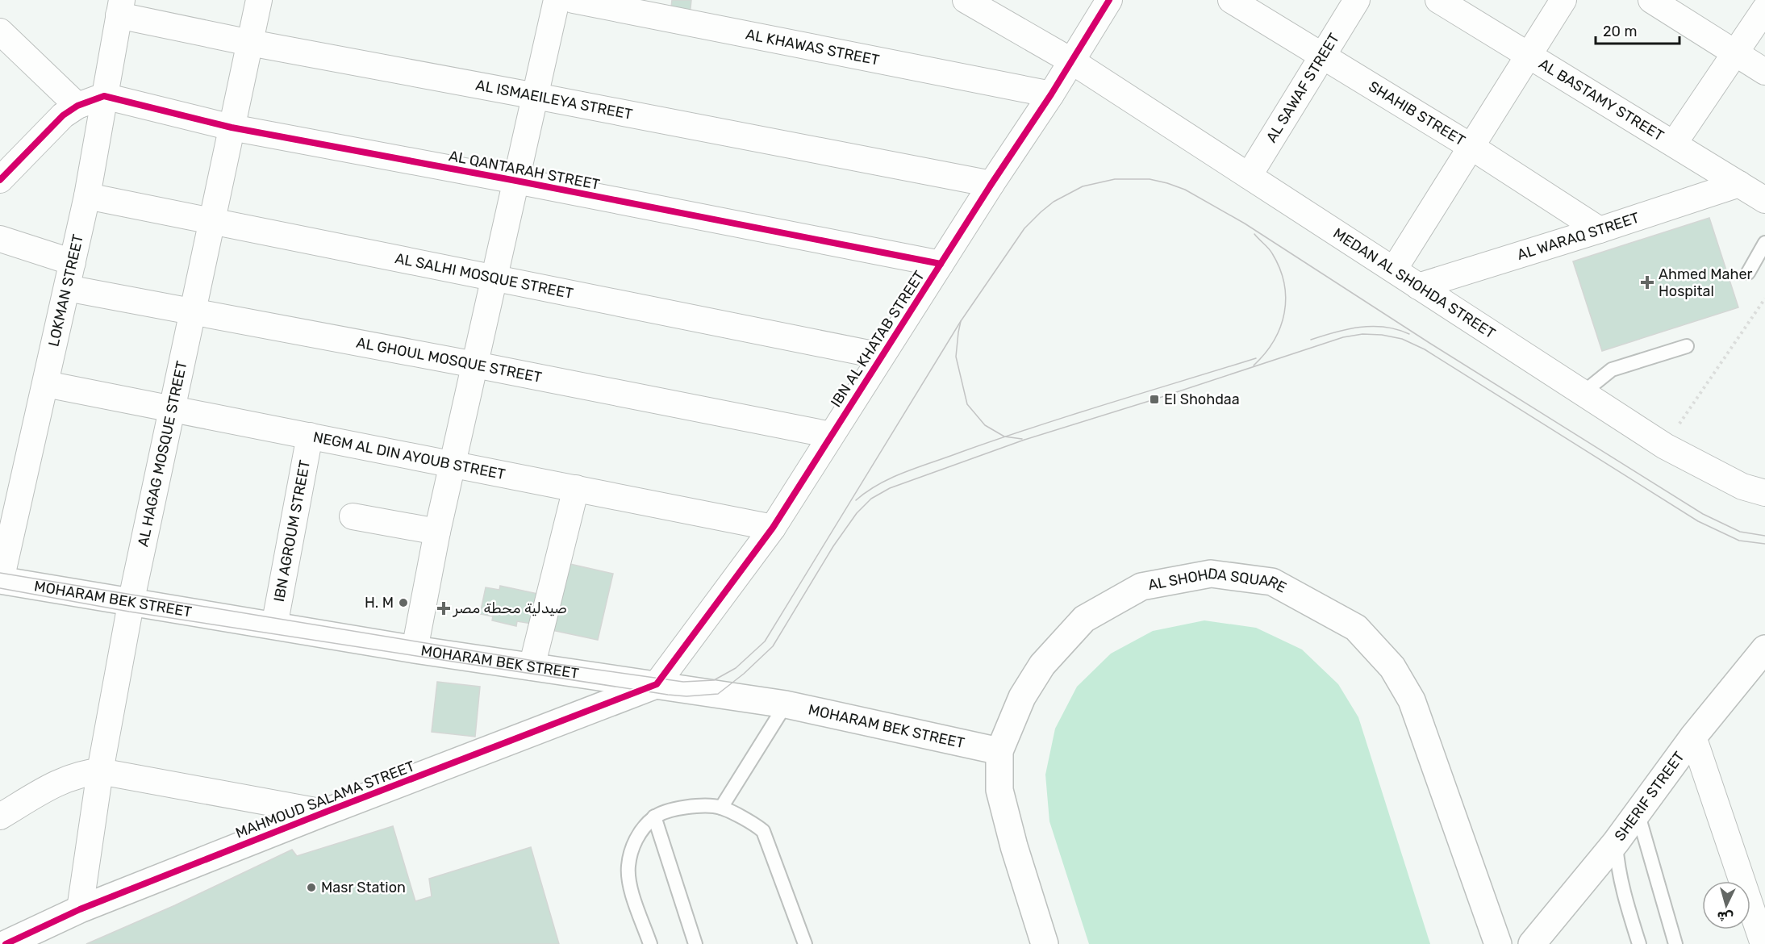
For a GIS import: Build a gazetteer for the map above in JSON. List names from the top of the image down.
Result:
{
  "streets": {
    "main road": [
      "AL SHOHDA SQUARE",
      "MOHARAM BEK STREET",
      "SHERIF STREET",
      "MAHMOUD SALAMA STREET"
    ],
    "street": [
      "AL KHAWAS STREET",
      "AL SAWAF STREET",
      "AL ISMAEILEYA STREET",
      "AL BASTAMY STREET",
      "SHAHIB STREET",
      "AL QANTARAH STREET",
      "AL WARAQ STREET",
      "AL SALHI MOSQUE STREET",
      "MEDAN AL SHOHDA STREET",
      "LOKMAN STREET",
      "IBN AL KHATAB STREET",
      "AL GHOUL MOSQUE STREET",
      "AL HAGAG MOSQUE STREET",
      "NEGM AL DIN AYOUB STREET",
      "IBN AGROUM STREET"
    ]
  },
  "crossings": [
    ["AL KHAWAS STREET", "IBN AL KHATAB STREET"],
    ["AL SAWAF STREET", "SHAHIB STREET"],
    ["AL SAWAF STREET", "MEDAN AL SHOHDA STREET"],
    ["AL ISMAEILEYA STREET", "LOKMAN STREET"],
    ["AL ISMAEILEYA STREET", "IBN AL KHATAB STREET"],
    ["AL ISMAEILEYA STREET", "AL HAGAG MOSQUE STREET"],
    ["AL BASTAMY STREET", "AL WARAQ STREET"],
    ["SHAHIB STREET", "AL WARAQ STREET"],
    ["AL QANTARAH STREET", "LOKMAN STREET"],
    ["AL QANTARAH STREET", "IBN AL KHATAB STREET"],
    ["AL QANTARAH STREET", "AL HAGAG MOSQUE STREET"],
    ["AL WARAQ STREET", "MEDAN AL SHOHDA STREET"],
    ["AL SALHI MOSQUE STREET", "LOKMAN STREET"],
    ["AL SALHI MOSQUE STREET", "IBN AL KHATAB STREET"],
    ["AL SALHI MOSQUE STREET", "AL HAGAG MOSQUE STREET"],
    ["MEDAN AL SHOHDA STREET", "IBN AL KHATAB STREET"],
    ["LOKMAN STREET", "AL GHOUL MOSQUE STREET"],
    ["LOKMAN STREET", "NEGM AL DIN AYOUB STREET"],
    ["LOKMAN STREET", "MOHARAM BEK STREET"],
    ["IBN AL KHATAB STREET", "AL GHOUL MOSQUE STREET"],
    ["IBN AL KHATAB STREET", "NEGM AL DIN AYOUB STREET"],
    ["IBN AL KHATAB STREET", "MOHARAM BEK STREET"],
    ["IBN AL KHATAB STREET", "MAHMOUD SALAMA STREET"],
    ["AL GHOUL MOSQUE STREET", "AL HAGAG MOSQUE STREET"],
    ["AL HAGAG MOSQUE STREET", "NEGM AL DIN AYOUB STREET"],
    ["AL HAGAG MOSQUE STREET", "MOHARAM BEK STREET"],
    ["AL HAGAG MOSQUE STREET", "MAHMOUD SALAMA STREET"],
    ["NEGM AL DIN AYOUB STREET", "IBN AGROUM STREET"],
    ["IBN AGROUM STREET", "MOHARAM BEK STREET"],
    ["AL SHOHDA SQUARE", "MOHARAM BEK STREET"],
    ["MOHARAM BEK STREET", "MAHMOUD SALAMA STREET"]
  ],
  "places": {
    "health": ["Ahmed Maher Hospital", "صيدلية محطة مصر"],
    "transit": ["El Shohdaa"],
    "other": ["H. M", "Masr Station"]
  },
  "scale_bar": "20 m",
  "north": "bottom"
}
